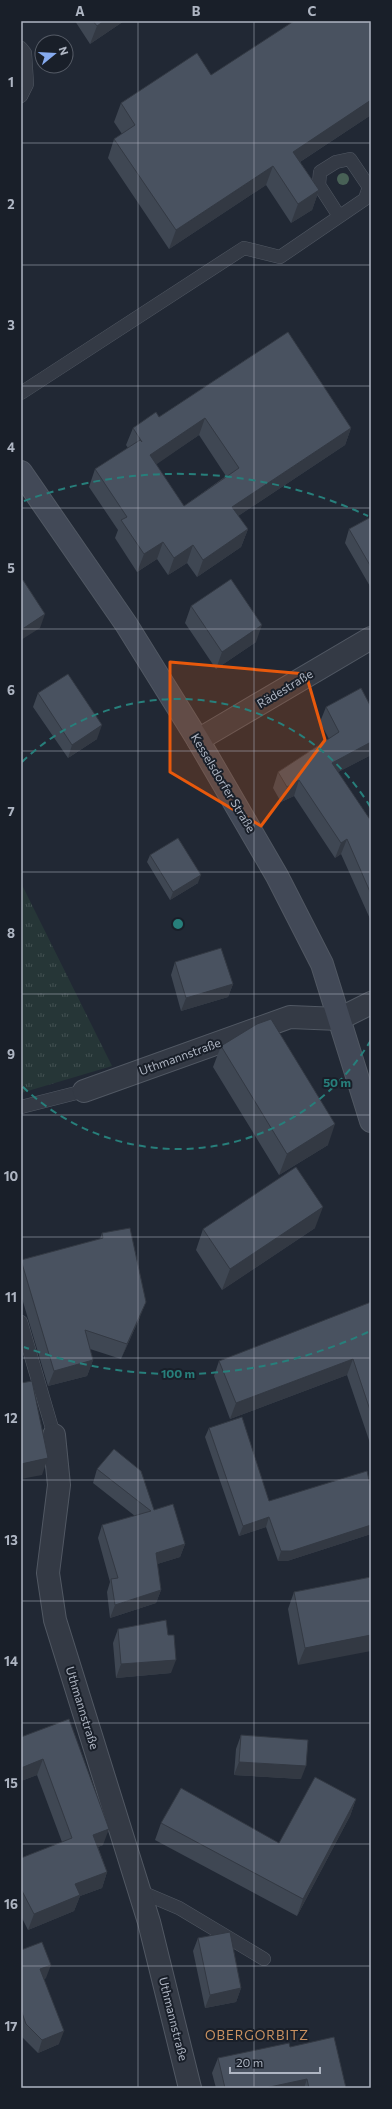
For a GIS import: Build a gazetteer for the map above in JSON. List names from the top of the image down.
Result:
{
  "streets": {
    "main road": ["Kesselsdorfer Straße"],
    "street": ["Rädestraße", "Uthmannstraße"]
  },
  "crossings": [
    ["Rädestraße", "Kesselsdorfer Straße"],
    ["Kesselsdorfer Straße", "Uthmannstraße"]
  ],
  "districts": ["OBERGORBITZ"],
  "scale_bar": "20 m",
  "north": "right",
  "grid": {
    "columns": ["A", "B", "C"],
    "rows": [
      "1",
      "2",
      "3",
      "4",
      "5",
      "6",
      "7",
      "8",
      "9",
      "10",
      "11",
      "12",
      "13",
      "14",
      "15",
      "16",
      "17"
    ]
  },
  "rings": ["50 m", "100 m"]
}
